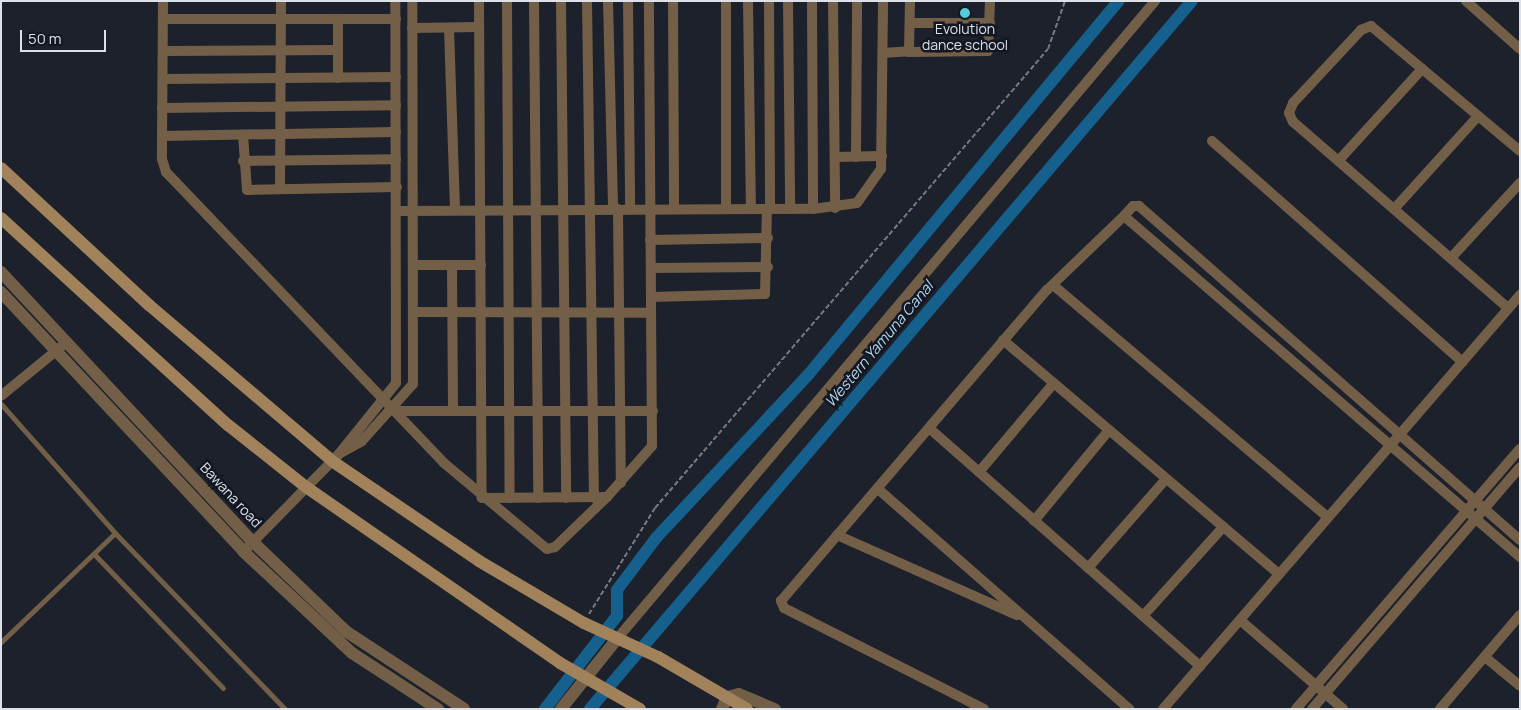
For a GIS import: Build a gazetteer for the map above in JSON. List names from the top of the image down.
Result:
{
  "streets": {
    "street": ["Bawana road"]
  },
  "water": ["Western Yamuna Canal"],
  "places": ["Evolution dance school"],
  "scale_bar": "50 m"
}
